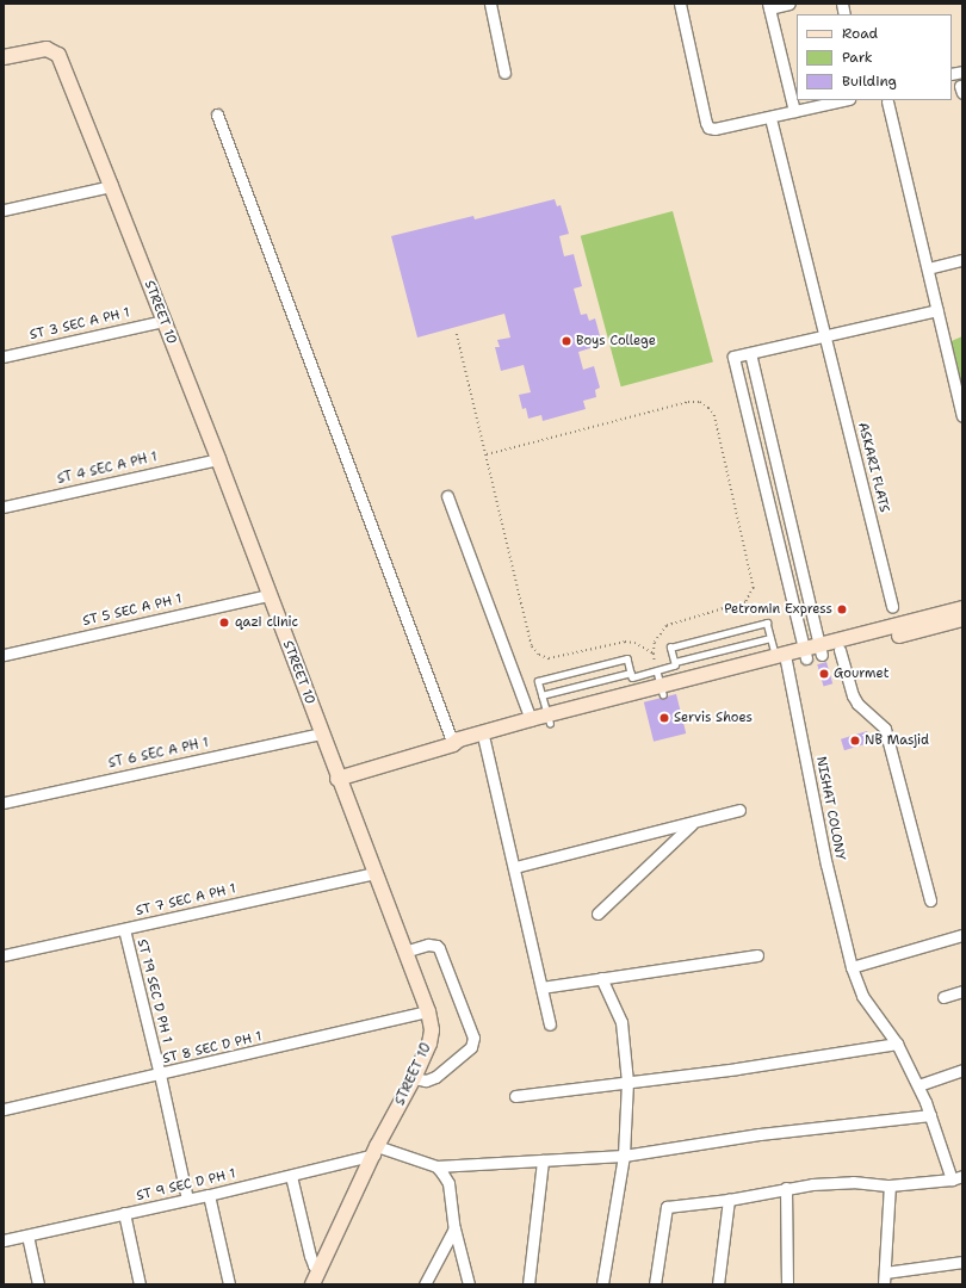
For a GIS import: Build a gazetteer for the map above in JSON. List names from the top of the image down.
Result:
{
  "streets": {
    "street": [
      "STREET 10",
      "ST 3 SEC A PH 1",
      "ASKARI FLATS",
      "ST 4 SEC A PH 1",
      "ST 5 SEC A PH 1",
      "ST 6 SEC A PH 1",
      "NISHAT COLONY",
      "ST 7 SEC A PH 1",
      "ST 19 SEC D PH 1",
      "ST 8 SEC D PH 1",
      "ST 9 SEC D PH 1"
    ]
  },
  "crossings": [
    ["STREET 10", "ST 3 SEC A PH 1"],
    ["STREET 10", "ST 4 SEC A PH 1"],
    ["STREET 10", "ST 5 SEC A PH 1"],
    ["STREET 10", "ST 6 SEC A PH 1"],
    ["STREET 10", "ST 7 SEC A PH 1"],
    ["STREET 10", "ST 8 SEC D PH 1"],
    ["STREET 10", "ST 9 SEC D PH 1"],
    ["ST 7 SEC A PH 1", "ST 19 SEC D PH 1"],
    ["ST 19 SEC D PH 1", "ST 8 SEC D PH 1"],
    ["ST 19 SEC D PH 1", "ST 9 SEC D PH 1"]
  ],
  "places": [
    "Boys College",
    "Petromin Express",
    "qazi clinic",
    "Gourmet",
    "Servis Shoes",
    "NB Masjid"
  ],
  "legend": ["Road", "Park", "Building"]
}
